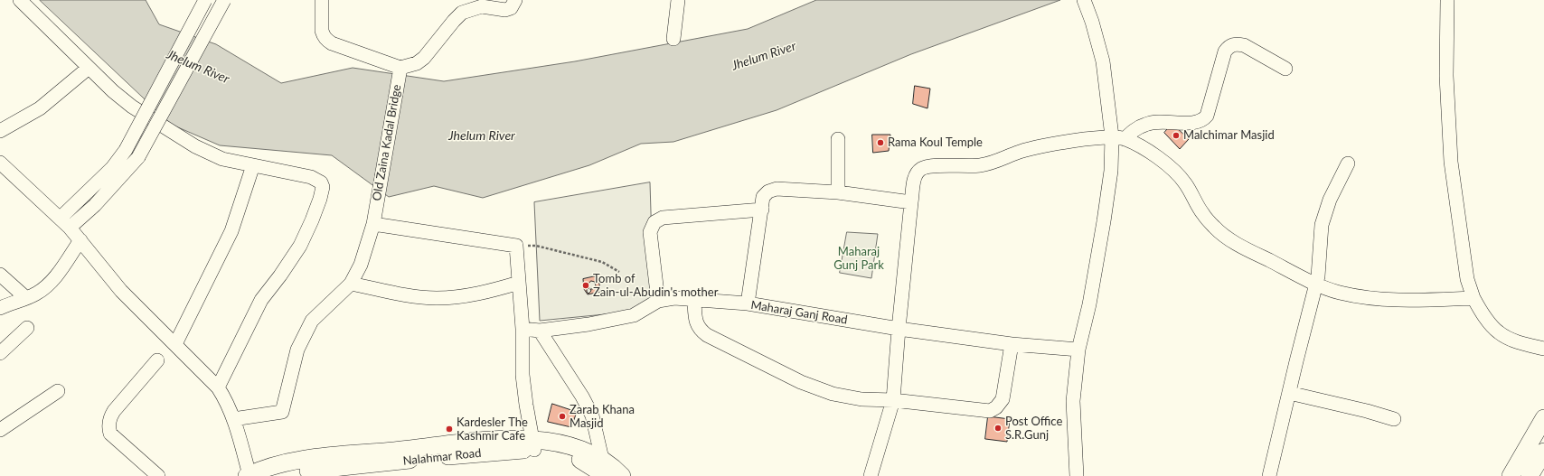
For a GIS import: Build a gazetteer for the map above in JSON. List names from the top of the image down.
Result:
{
  "streets": {
    "main road": ["Nalahmar Road"],
    "street": ["Old Zaina Kadal Bridge", "Maharaj Ganj Road"]
  },
  "water": ["Jhelum River"],
  "parks": ["Maharaj Gunj Park"],
  "places": [
    "Malchimar Masjid",
    "Rama Koul Temple",
    "Tomb of Zain-ul-Abudin's mother",
    "Zarab Khana Masjid",
    "Post Office S.R.Gunj",
    "Kardesler The Kashmir Cafe"
  ]
}
